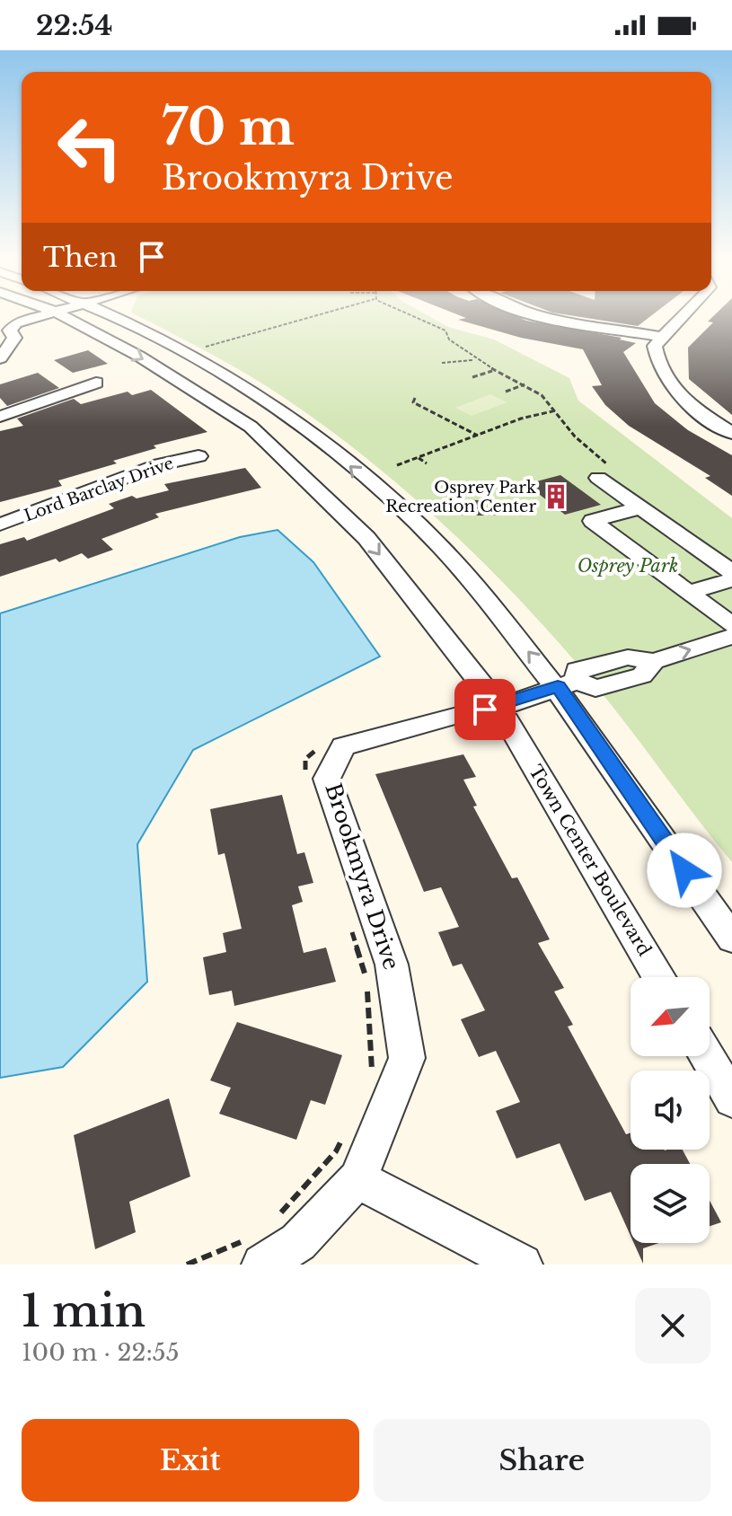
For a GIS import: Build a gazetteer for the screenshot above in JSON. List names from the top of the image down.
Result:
{
  "streets": {
    "street": ["Lord Barclay Drive", "Town Center Boulevard", "Brookmyra Drive"]
  },
  "crossings": [
    ["Town Center Boulevard", "Brookmyra Drive"]
  ],
  "parks": ["Osprey Park"],
  "places": {
    "building": ["Osprey Park Recreation Center"]
  },
  "north": "bottom left",
  "page": {
    "status": "22:54",
    "turn": ["70 m", "Brookmyra Drive"],
    "then": "Then",
    "heading": ["1 min", "100 m · 22:55"],
    "buttons": ["Exit", "Share"]
  }
}
